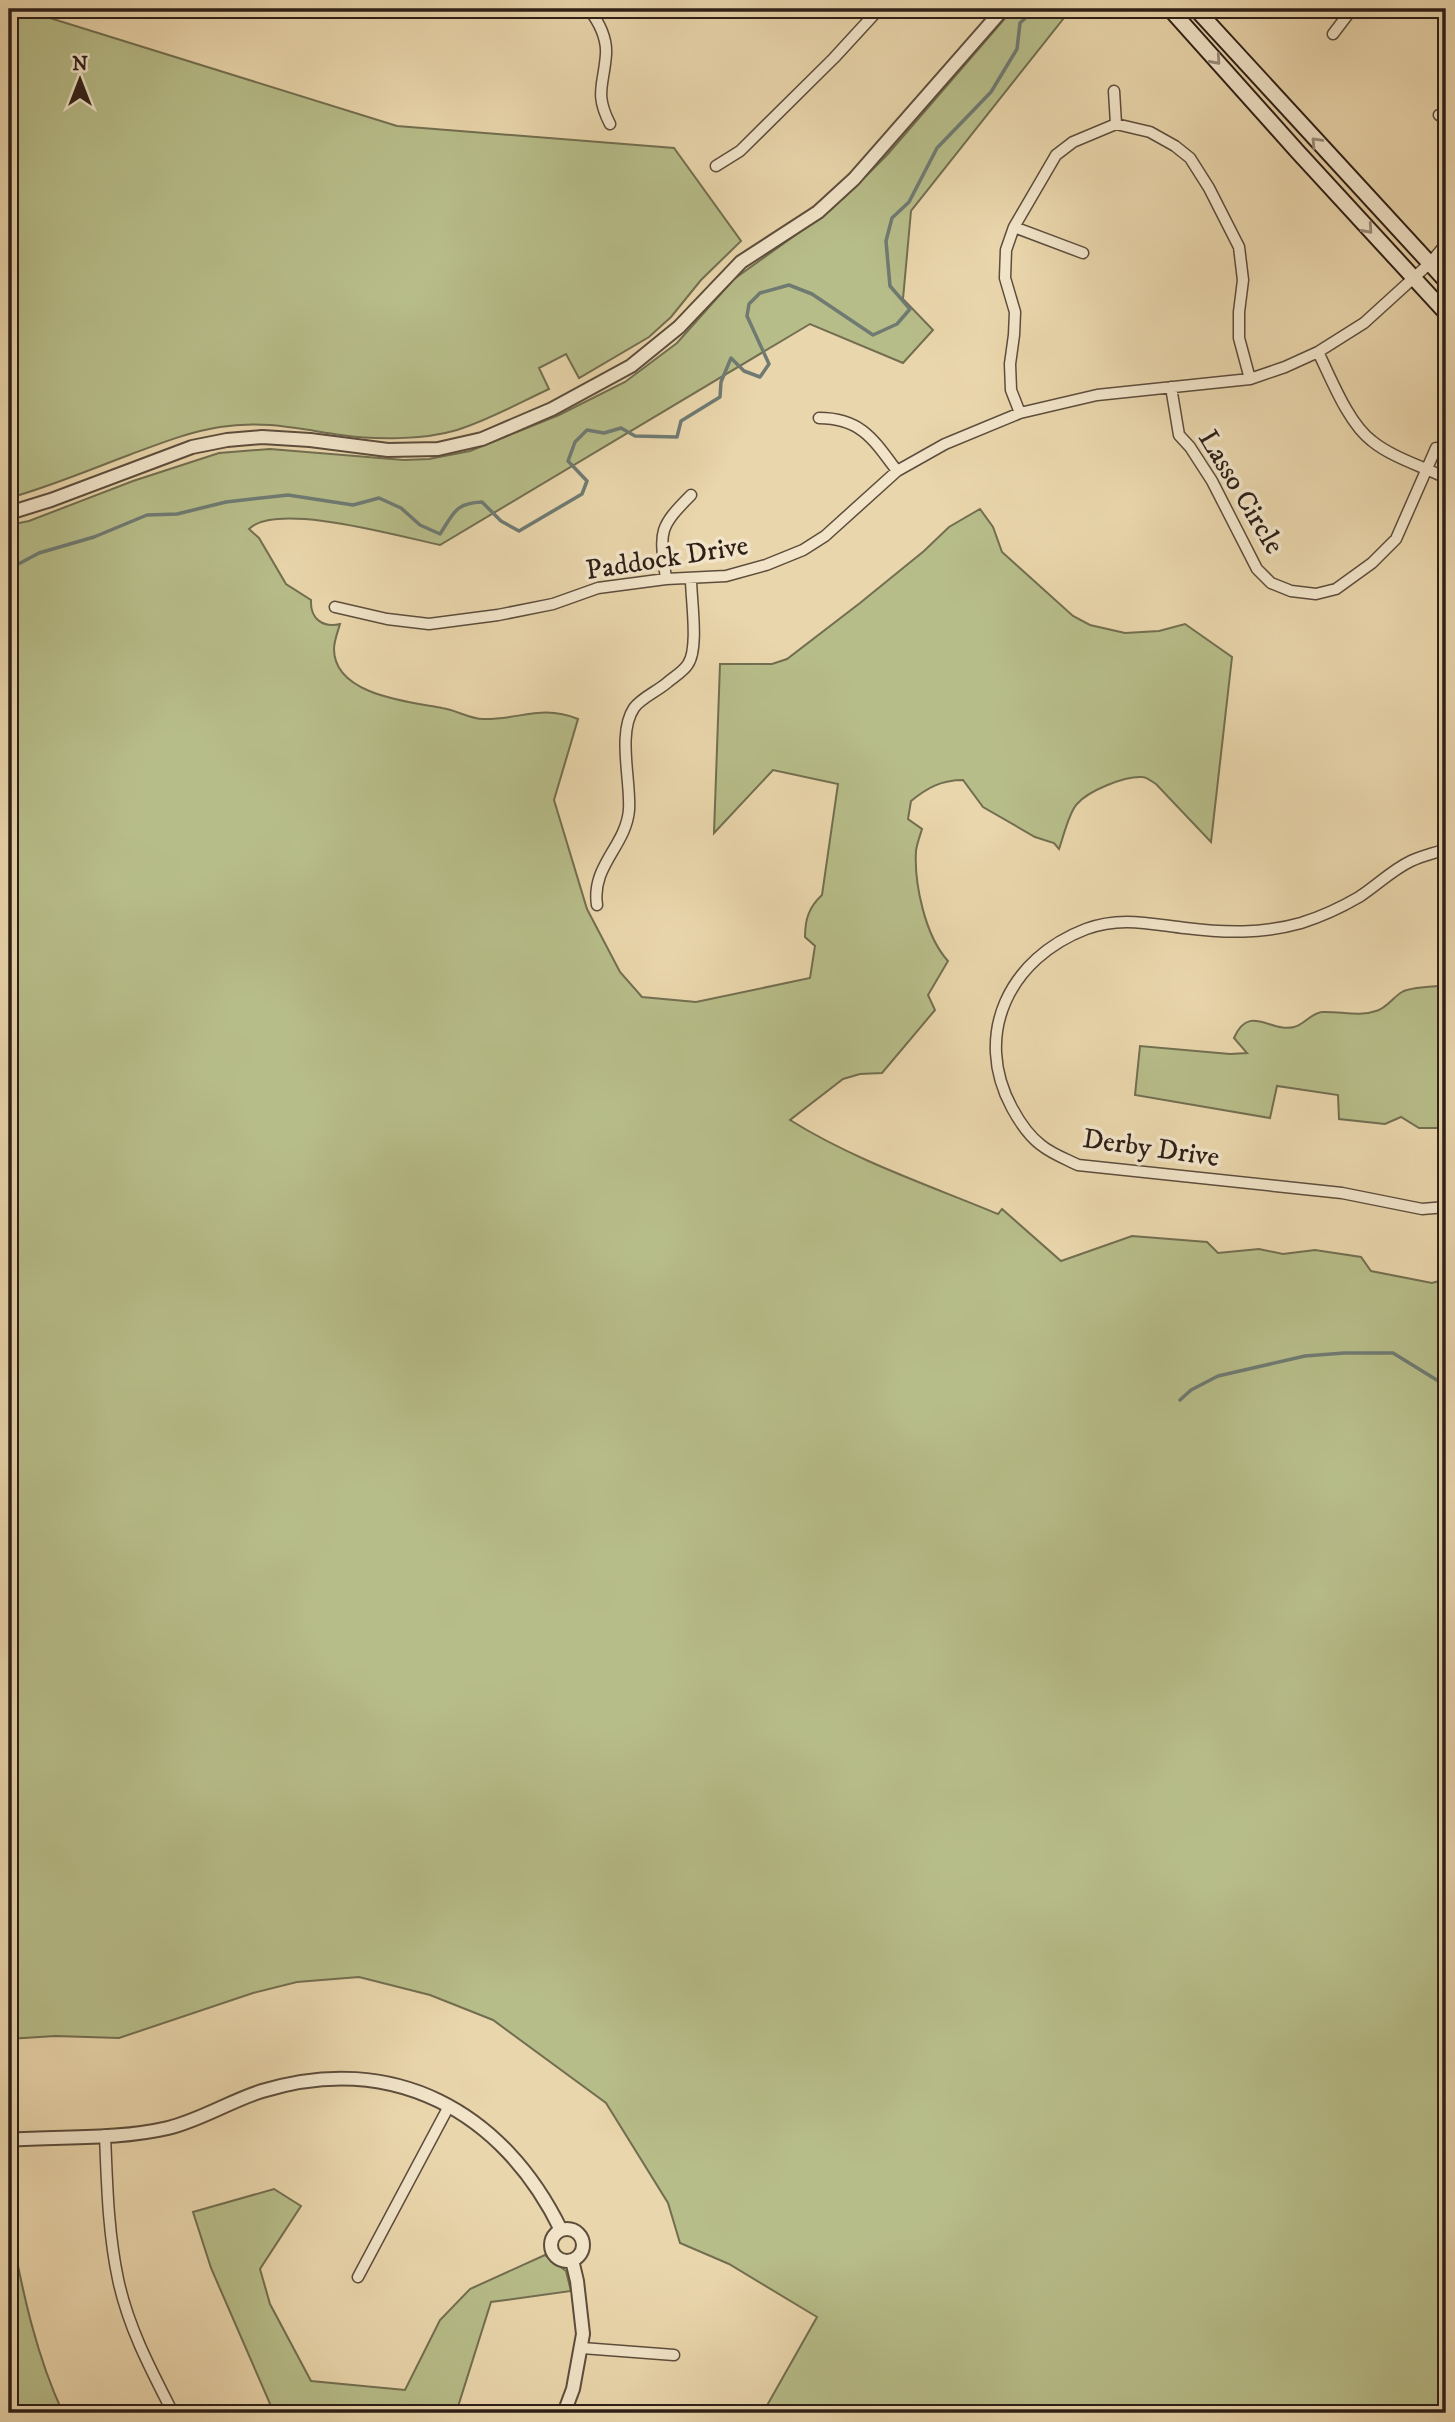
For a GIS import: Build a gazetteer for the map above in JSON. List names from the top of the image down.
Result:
{
  "streets": {
    "street": ["Lasso Circle", "Paddock Drive", "Derby Drive"]
  },
  "crossings": [
    ["Lasso Circle", "Paddock Drive"]
  ],
  "north": "top"
}
